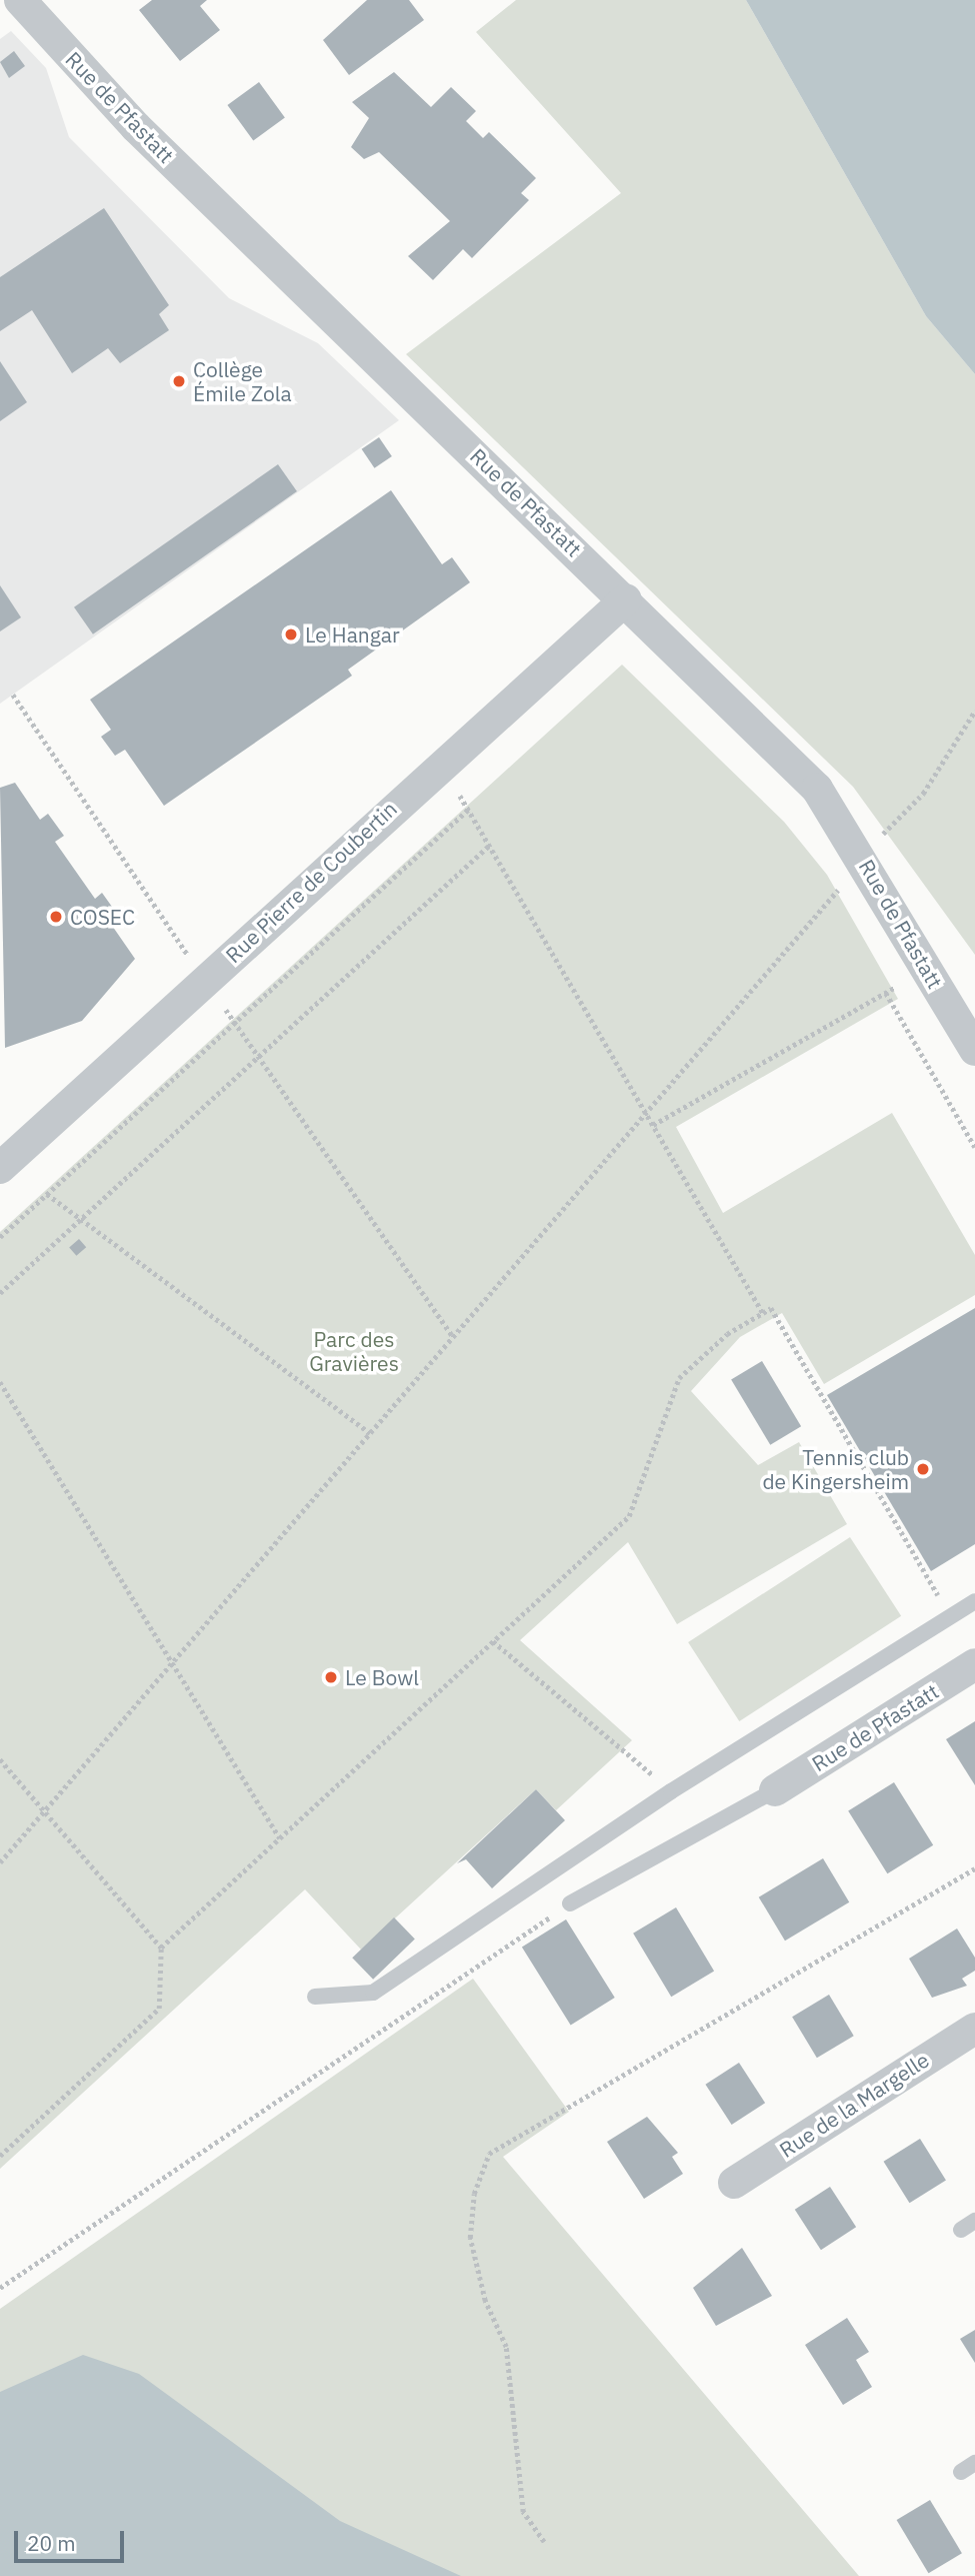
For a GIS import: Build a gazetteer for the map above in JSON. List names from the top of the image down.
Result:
{
  "streets": {
    "street": ["Rue de Pfastatt", "Rue Pierre de Coubertin", "Rue de la Margelle"]
  },
  "crossings": [
    ["Rue de Pfastatt", "Rue Pierre de Coubertin"]
  ],
  "parks": ["Parc des Gravières"],
  "places": [
    "Collège Émile Zola",
    "Le Hangar",
    "COSEC",
    "Tennis club de Kingersheim",
    "Le Bowl"
  ],
  "scale_bar": "20 m"
}
